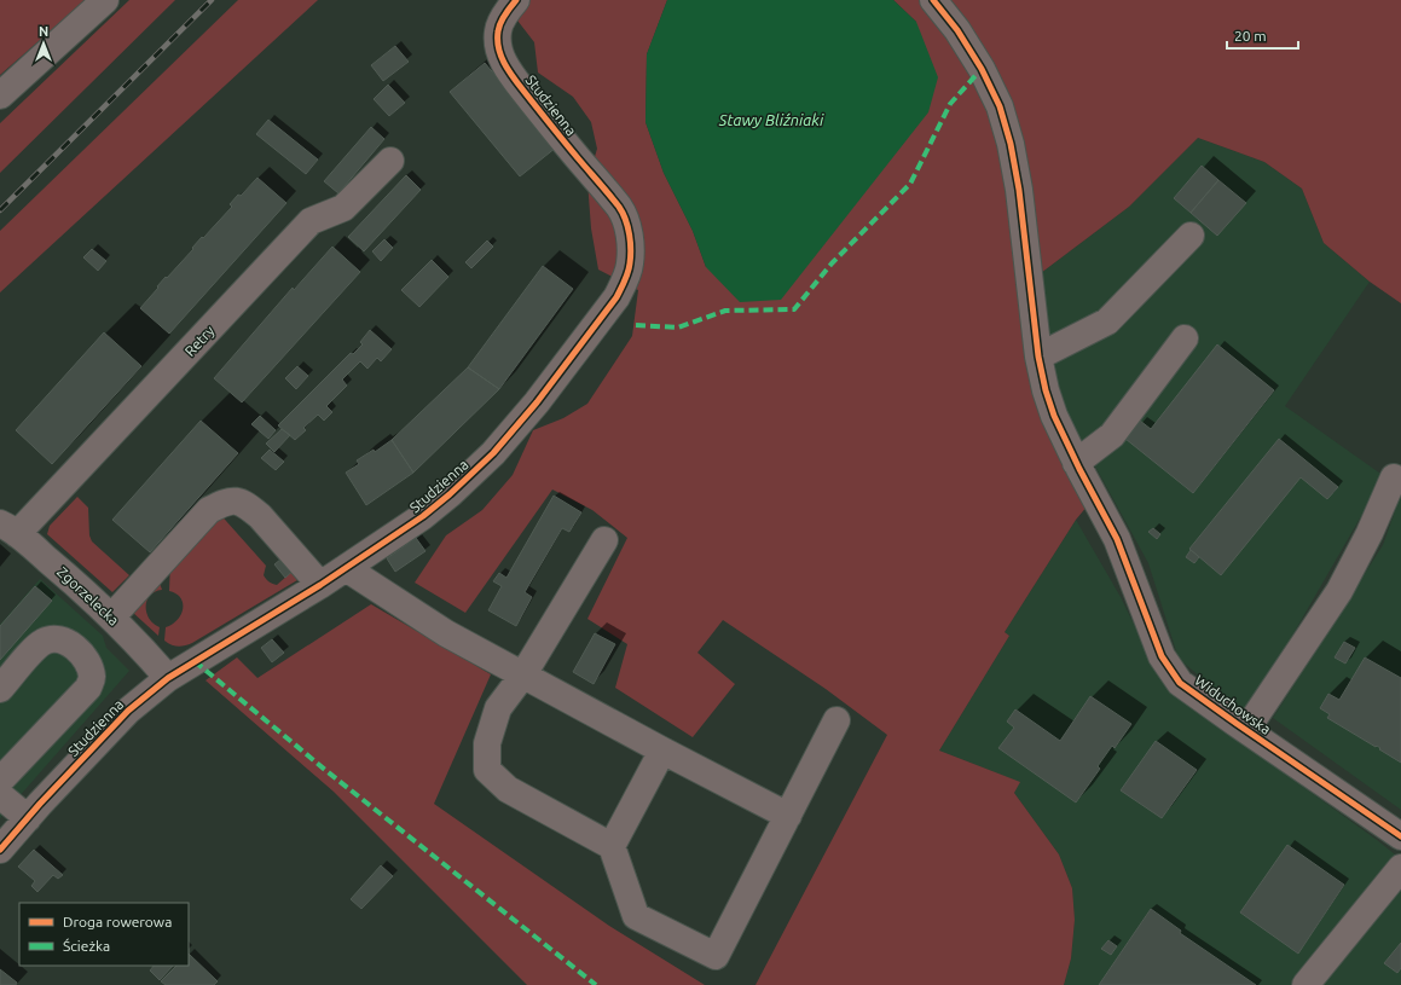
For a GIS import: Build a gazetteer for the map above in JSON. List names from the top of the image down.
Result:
{
  "streets": {
    "street": [
      "Studzienna",
      "Retry",
      "Zgorzelecka",
      "Widuchowska"
    ]
  },
  "crossings": [
    ["Studzienna", "Zgorzelecka"],
    ["Retry", "Zgorzelecka"]
  ],
  "water": ["Stawy Bliźniaki"],
  "legend": ["Droga rowerowa", "Ścieżka"],
  "scale_bar": "20 m",
  "north": "top"
}
